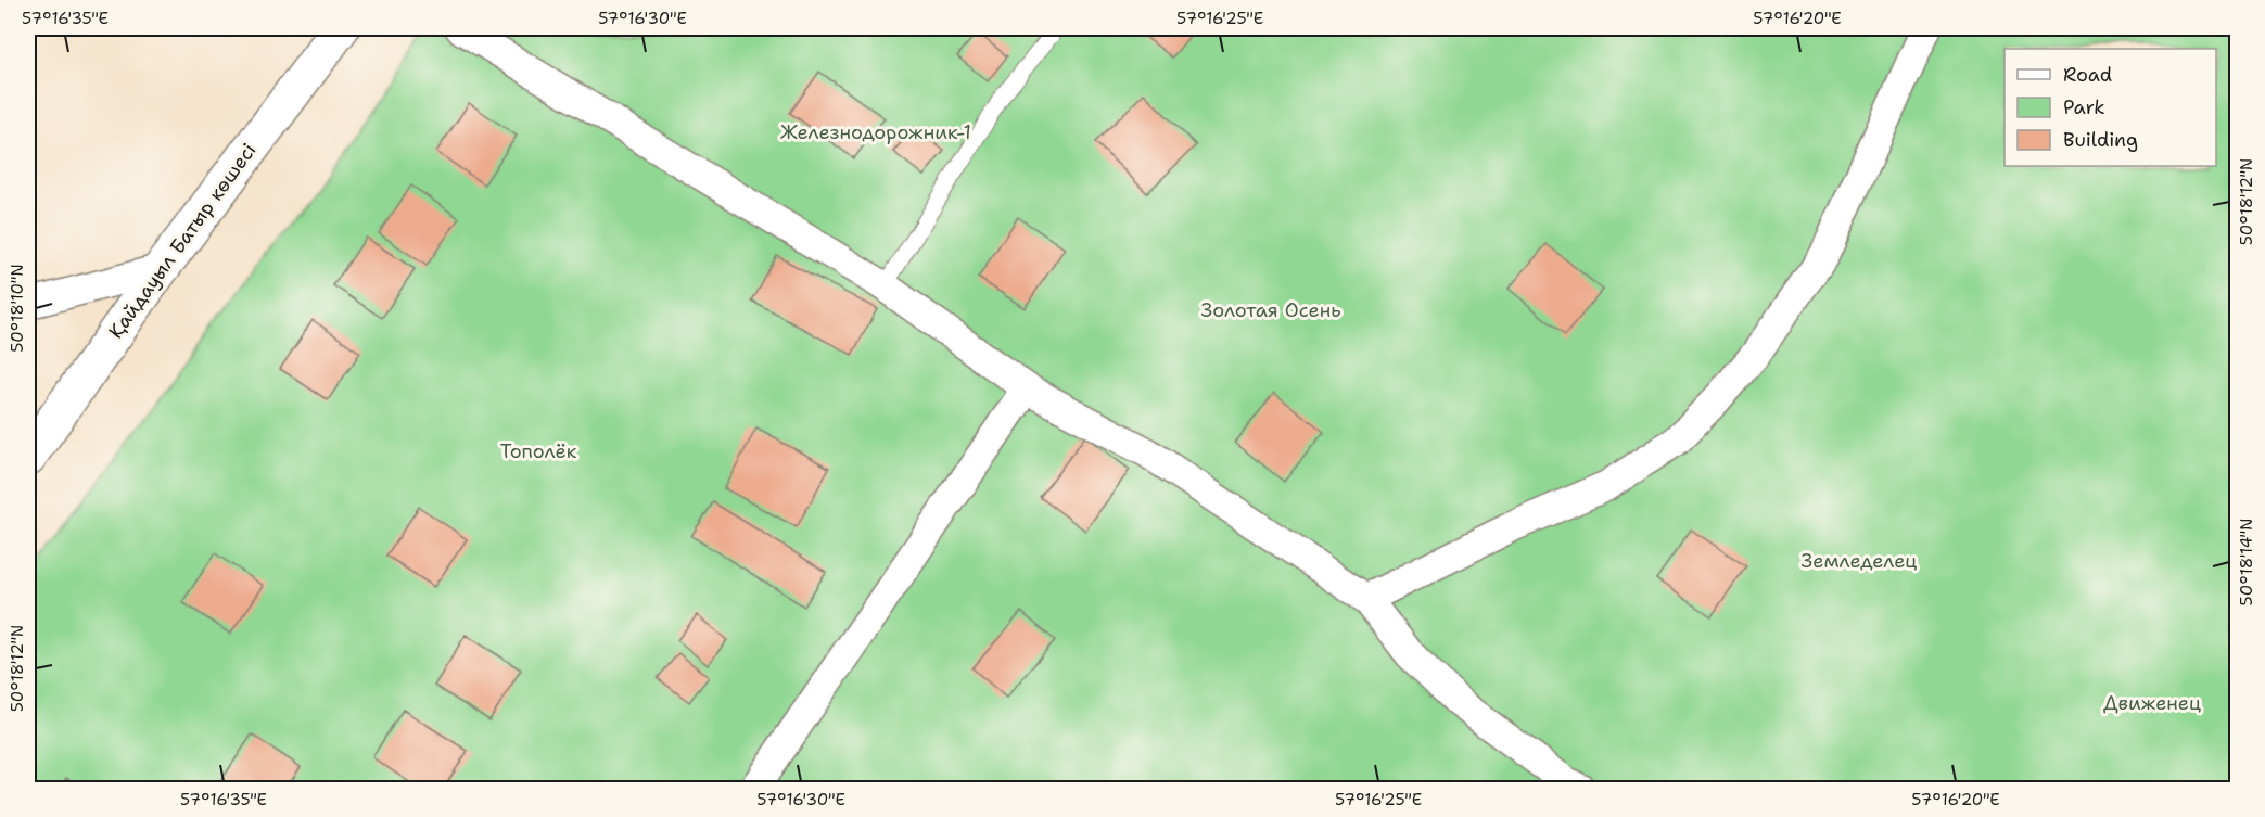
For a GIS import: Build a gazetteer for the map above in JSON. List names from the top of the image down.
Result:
{
  "streets": {
    "street": ["Қайдауыл Батыр көшесі"]
  },
  "parks": [
    "Железнодорожник-1",
    "Золотая Осень",
    "Тополёк",
    "Земледелец",
    "Движенец"
  ],
  "legend": ["Road", "Park", "Building"],
  "coordinates": [
    "57°16'35\"E",
    "57°16'30\"E",
    "57°16'25\"E",
    "57°16'20\"E",
    "50°18'12\"N",
    "50°18'10\"N",
    "50°18'14\"N"
  ]
}
